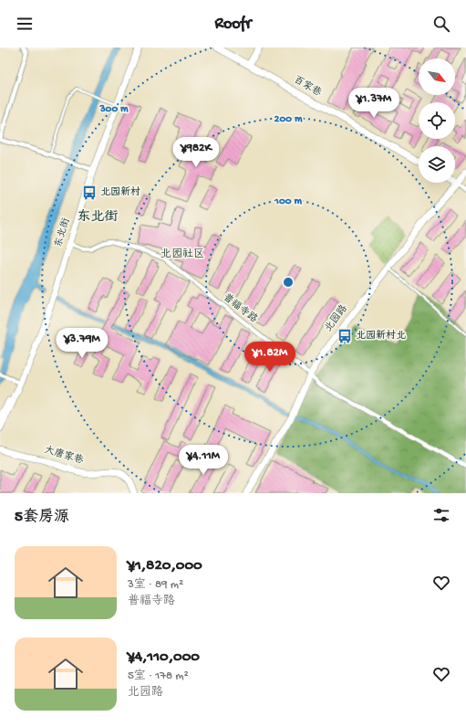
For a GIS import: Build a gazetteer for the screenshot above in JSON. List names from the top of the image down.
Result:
{
  "streets": {
    "street": [
      "百家巷",
      "东北街",
      "普福寺路",
      "北园路",
      "大唐家巷"
    ]
  },
  "crossings": [
    ["东北街", "普福寺路"],
    ["普福寺路", "北园路"]
  ],
  "districts": ["东北街", "北园社区"],
  "places": {
    "bus stop": ["北园新村", "北园新村北"]
  },
  "north": "bottom right",
  "page": {
    "header": "Roofr",
    "price": [
      "¥1.37M",
      "¥982K",
      "¥3.79M",
      "¥1.82M",
      "¥4.11M"
    ],
    "heading": "5套房源",
    "list": [
      {
        "name": "¥1,820,000",
        "note": "3室 · 89 m² · 普福寺路"
      },
      {
        "name": "¥4,110,000",
        "note": "5室 · 178 m² · 北园路"
      }
    ]
  },
  "rings": ["300 m", "200 m", "100 m"]
}
